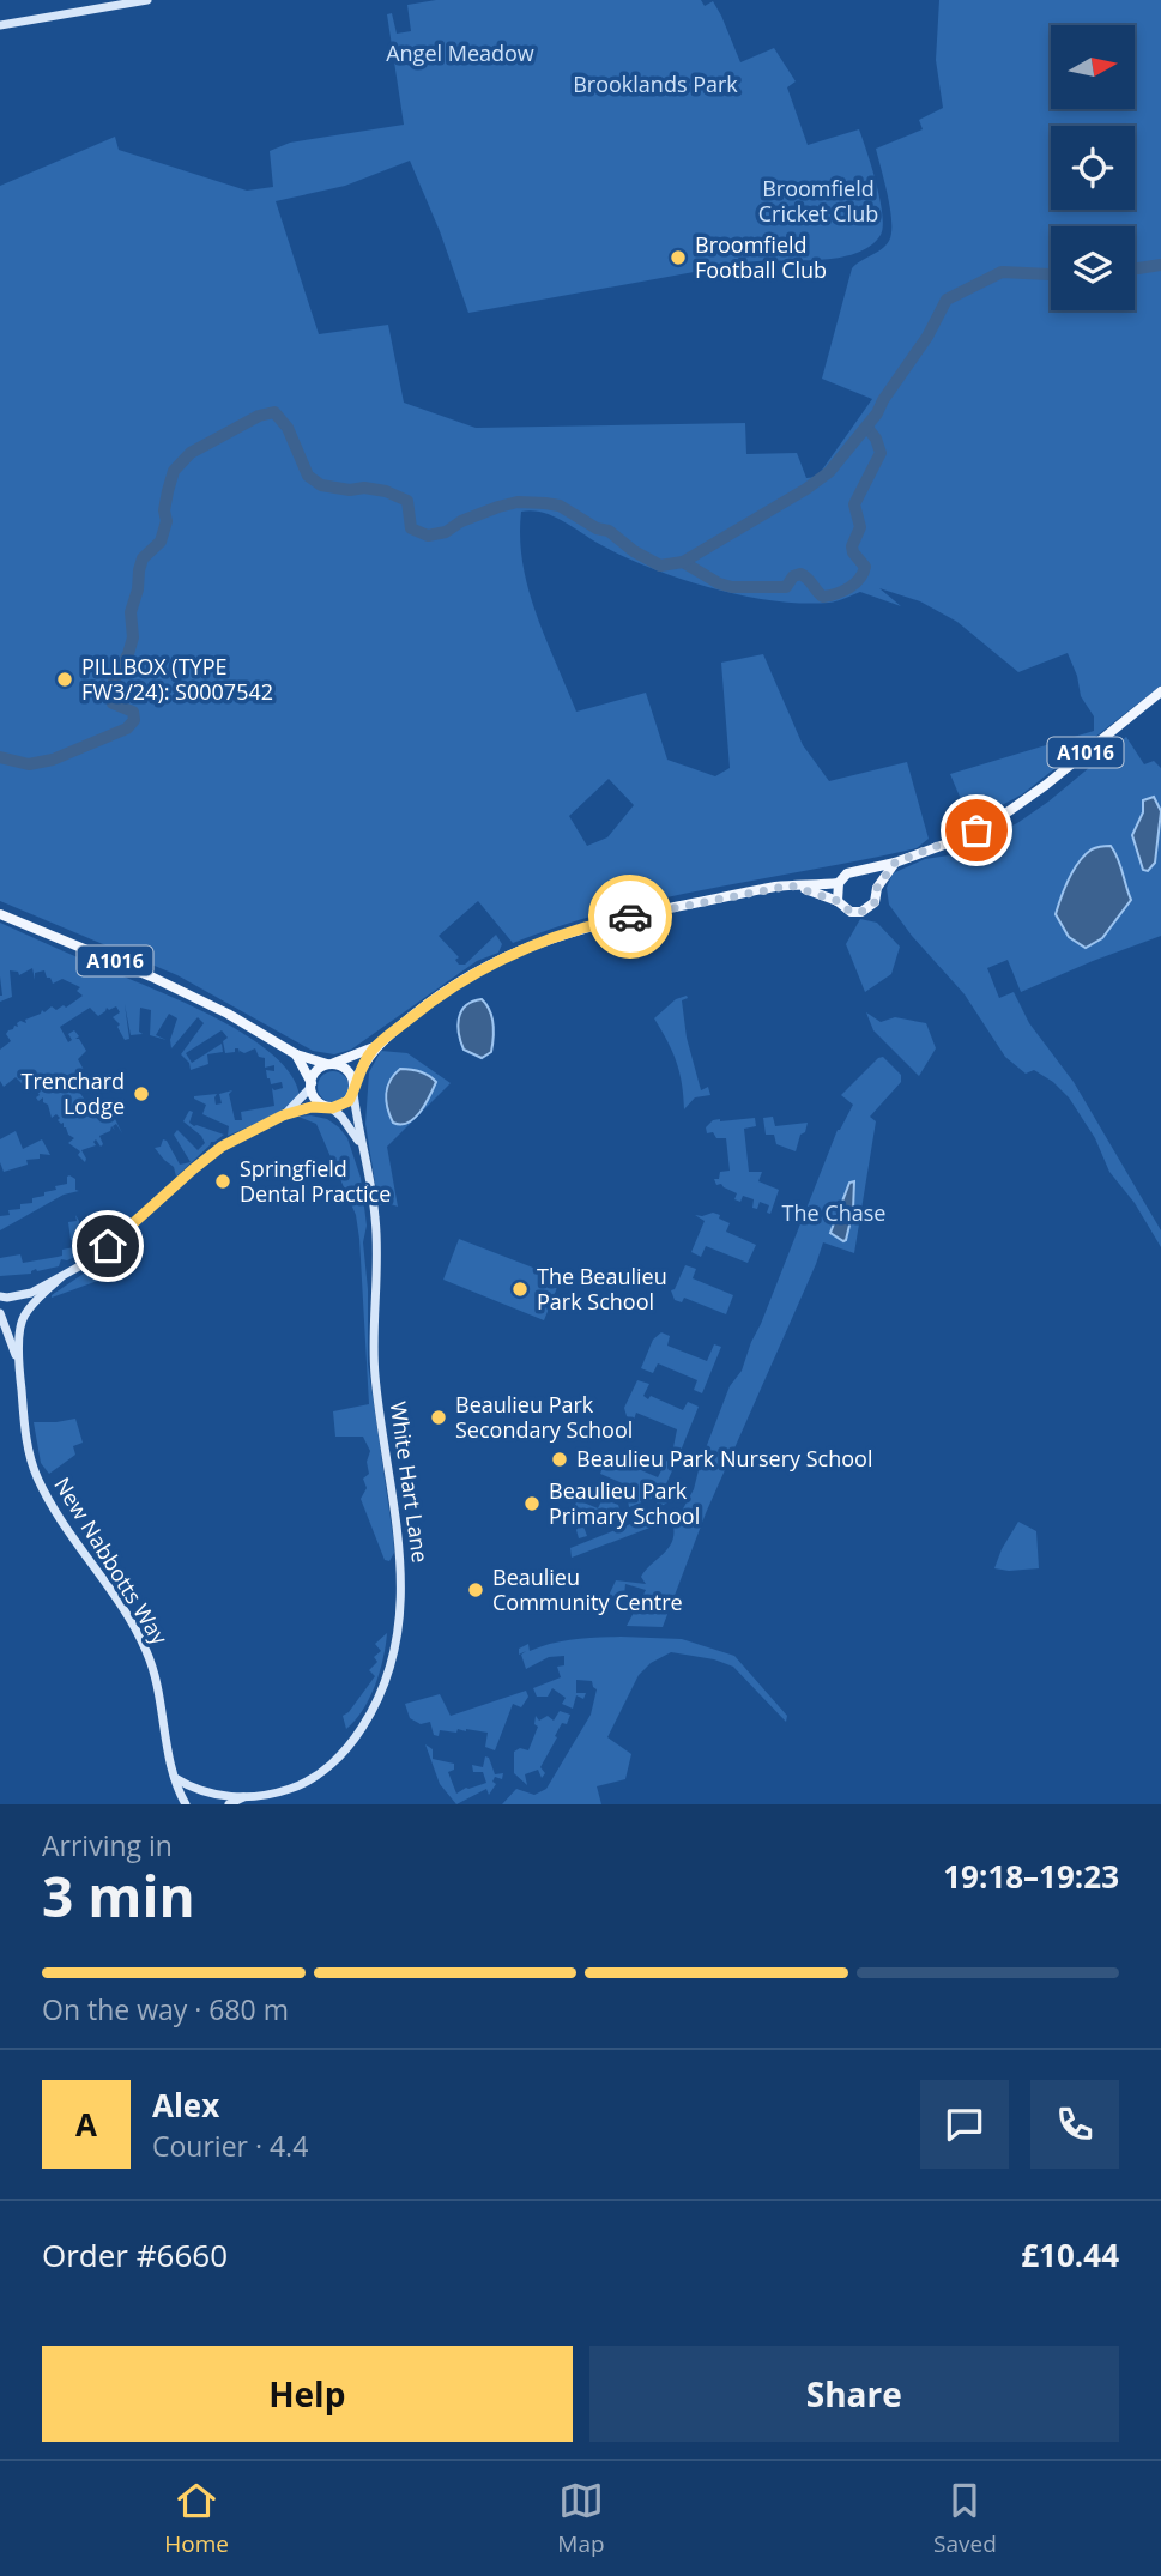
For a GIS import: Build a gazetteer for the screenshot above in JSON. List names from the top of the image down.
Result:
{
  "streets": {
    "main road": ["A1016"],
    "street": ["White Hart Lane", "New Nabbotts Way"]
  },
  "crossings": [
    ["A1016", "White Hart Lane"]
  ],
  "parks": [
    "Angel Meadow",
    "Brooklands Park",
    "Broomfield Cricket Club",
    "The Chase"
  ],
  "places": [
    "Broomfield Football Club",
    "PILLBOX (TYPE FW3/24): S0007542",
    "Trenchard Lodge",
    "Springfield Dental Practice",
    "The Beaulieu Park School",
    "Beaulieu Park Secondary School",
    "Beaulieu Park Nursery School",
    "Beaulieu Park Primary School",
    "Beaulieu Community Centre"
  ],
  "north": "right",
  "page": {
    "heading": ["3 min", "Arriving in", "19:18–19:23"],
    "panel": [
      "Alex",
      "Courier · 4.4",
      "Order #6660",
      "£10.44"
    ],
    "bar": "On the way · 680 m",
    "round": "A",
    "buttons": ["Help", "Share"],
    "tabs": ["Home", "Map", "Saved"]
  }
}
